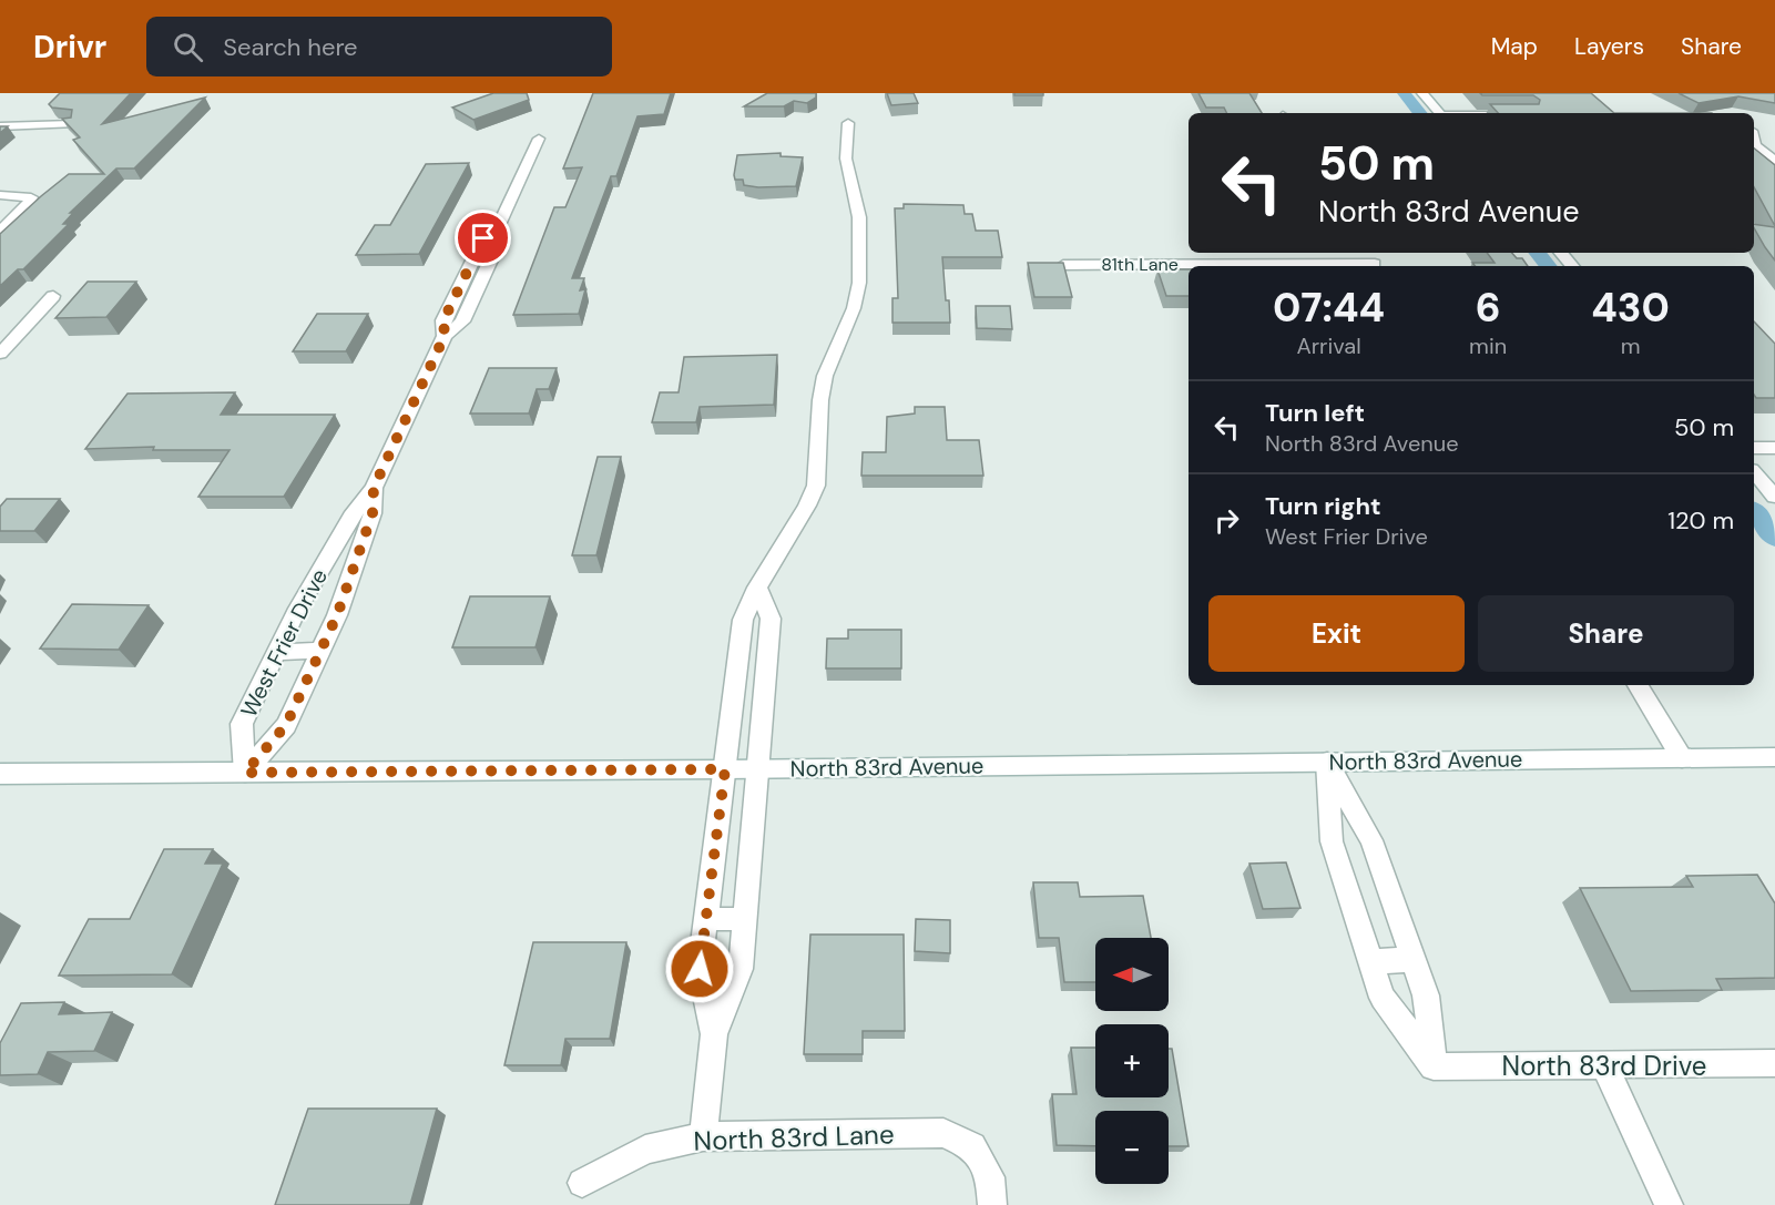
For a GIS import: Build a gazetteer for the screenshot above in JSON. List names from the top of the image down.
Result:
{
  "streets": {
    "street": [
      "81th Lane",
      "West Frier Drive",
      "North 83rd Avenue",
      "North 83rd Drive",
      "North 83rd Lane"
    ]
  },
  "crossings": [
    ["West Frier Drive", "North 83rd Avenue"]
  ],
  "north": "left",
  "page": {
    "header": "Drivr",
    "search": "Search here",
    "nav": ["Map", "Layers", "Share"],
    "turn": ["50 m", "North 83rd Avenue"],
    "eta": [
      "07:44",
      "Arrival",
      "6",
      "min",
      "430",
      "m"
    ],
    "list": [
      {
        "name": "Turn left",
        "note": "North 83rd Avenue",
        "value": "50 m"
      },
      {
        "name": "Turn right",
        "note": "West Frier Drive",
        "value": "120 m"
      }
    ],
    "buttons": ["Exit", "Share"],
    "map_buttons": ["+", "−"]
  }
}
